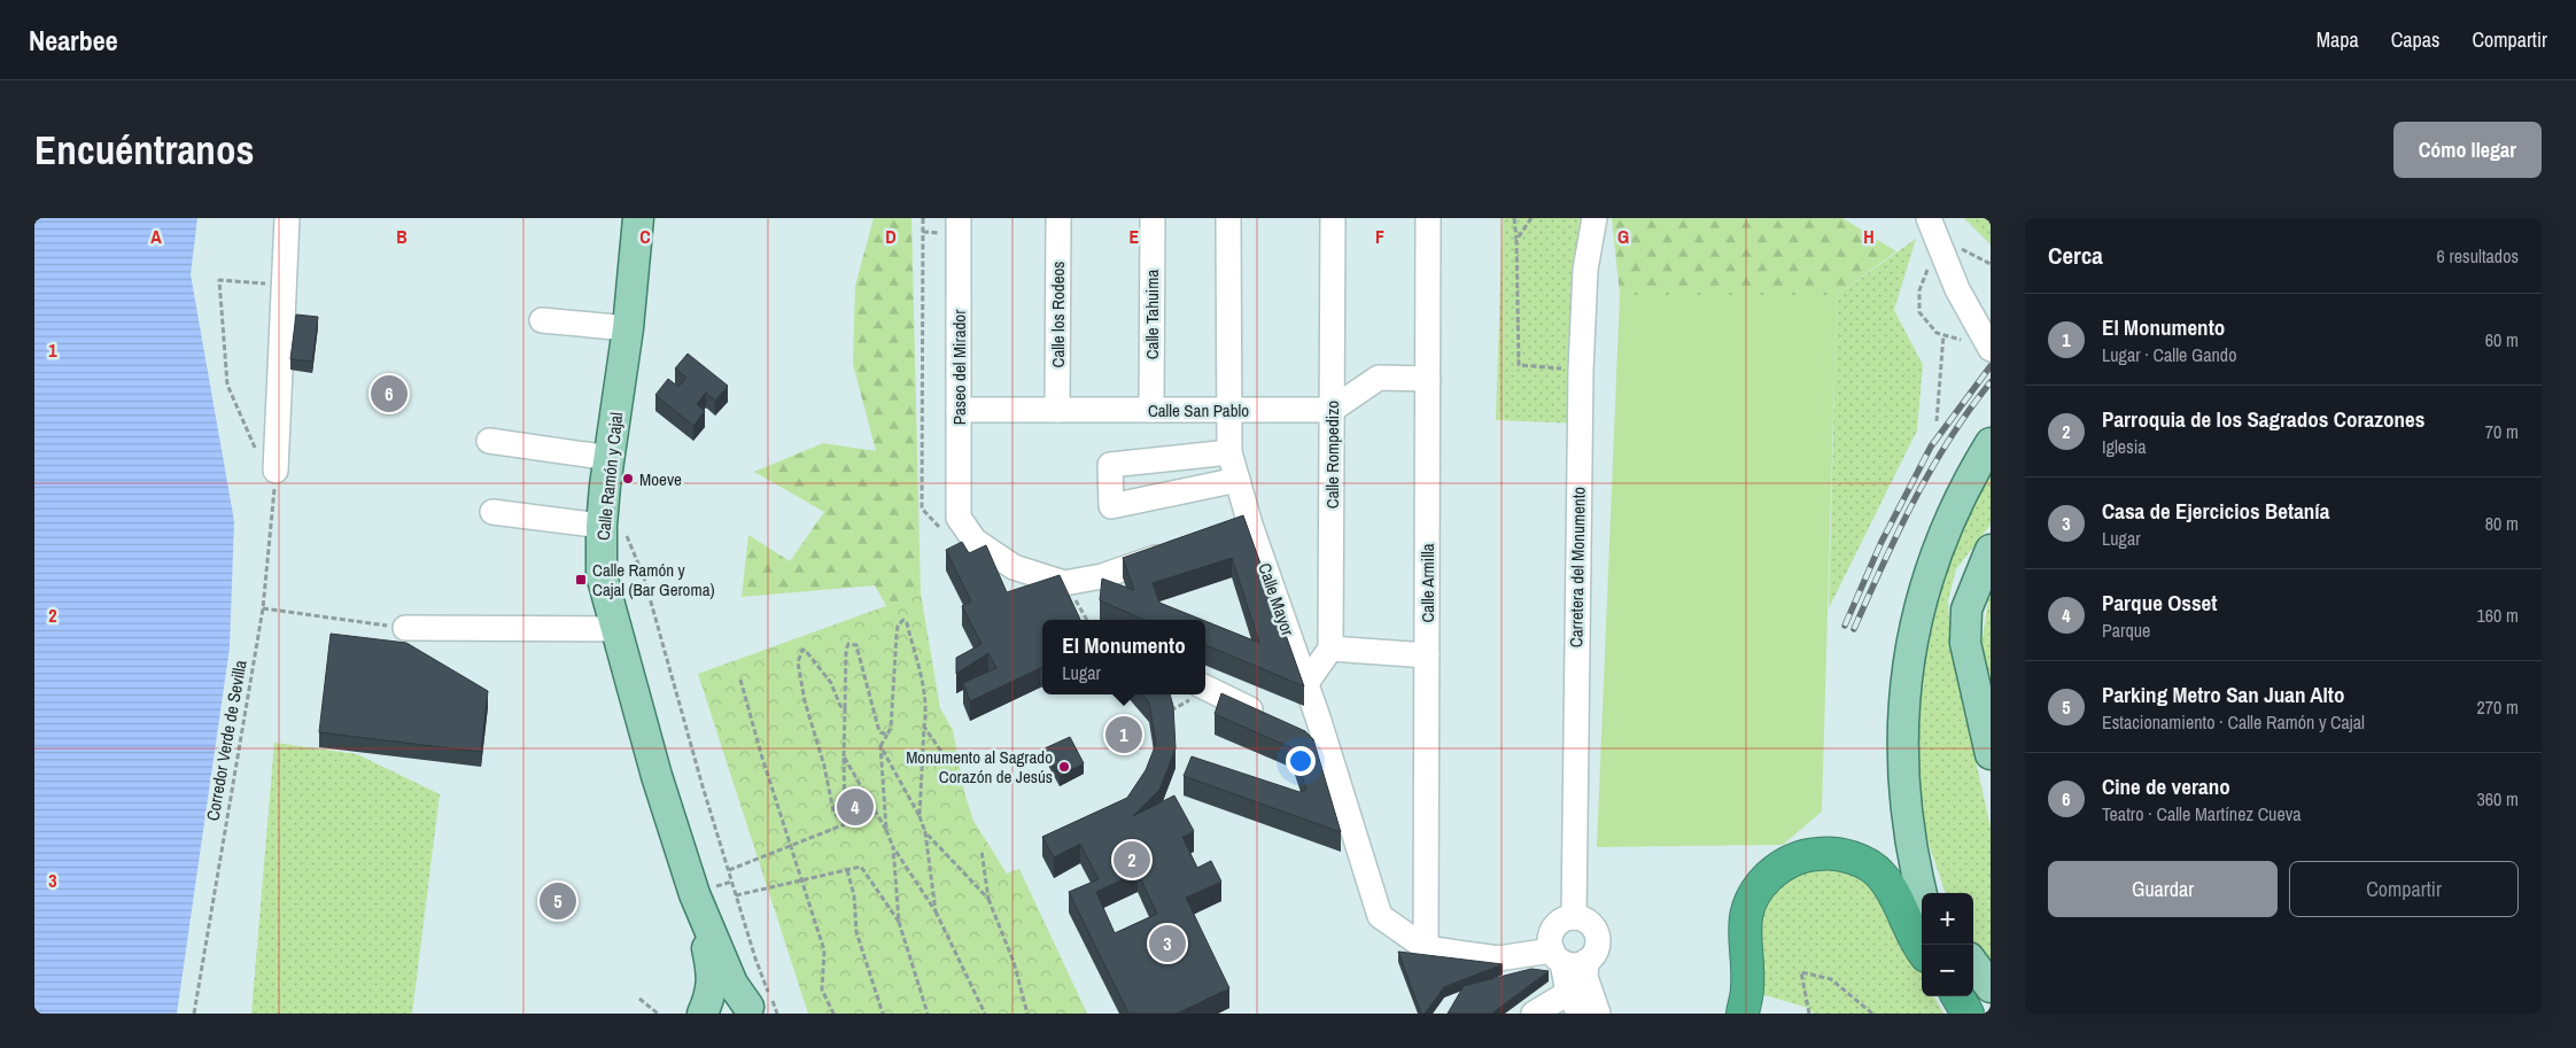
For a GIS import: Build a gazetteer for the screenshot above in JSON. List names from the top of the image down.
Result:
{
  "streets": {
    "main road": ["Calle Ramón y Cajal"],
    "street": [
      "Calle los Rodeos",
      "Calle Tahuima",
      "Paseo del Mirador",
      "Calle San Pablo",
      "Calle Rompedizo",
      "Carretera del Monumento",
      "Calle Armilla",
      "Calle Mayor"
    ],
    "path": ["Corredor Verde de Sevilla"]
  },
  "crossings": [
    ["Calle los Rodeos", "Calle San Pablo"],
    ["Calle Tahuima", "Calle San Pablo"],
    ["Paseo del Mirador", "Calle San Pablo"],
    ["Calle San Pablo", "Calle Rompedizo"],
    ["Calle San Pablo", "Calle Mayor"],
    ["Calle Armilla", "Calle Mayor"]
  ],
  "places": {
    "other": ["Moeve", "Monumento al Sagrado Corazón de Jesús"],
    "transit": ["Calle Ramón y Cajal (Bar Geroma)"]
  },
  "page": {
    "header": "Nearbee",
    "nav": ["Mapa", "Capas", "Compartir"],
    "buttons": [
      "Cómo llegar",
      ["Guardar", "Compartir"]
    ],
    "title": "Encuéntranos",
    "heading": ["Cerca", "6 resultados"],
    "list": [
      {
        "mark": "1",
        "name": "El Monumento",
        "note": "Lugar · Calle Gando",
        "value": "60 m"
      },
      {
        "mark": "2",
        "name": "Parroquia de los Sagrados Corazones",
        "note": "Iglesia",
        "value": "70 m"
      },
      {
        "mark": "3",
        "name": "Casa de Ejercicios Betanía",
        "note": "Lugar",
        "value": "80 m"
      },
      {
        "mark": "4",
        "name": "Parque Osset",
        "note": "Parque",
        "value": "160 m"
      },
      {
        "mark": "5",
        "name": "Parking Metro San Juan Alto",
        "note": "Estacionamiento · Calle Ramón y Cajal",
        "value": "270 m"
      },
      {
        "mark": "6",
        "name": "Cine de verano",
        "note": "Teatro · Calle Martínez Cueva",
        "value": "360 m"
      }
    ],
    "pins": [
      "6",
      "1",
      "4",
      "2",
      "5",
      "3"
    ],
    "popup": ["El Monumento", "Lugar"],
    "map_buttons": ["+", "−"]
  },
  "grid": {
    "columns": [
      "A",
      "B",
      "C",
      "D",
      "E",
      "F",
      "G",
      "H"
    ],
    "rows": ["1", "2", "3"]
  }
}
